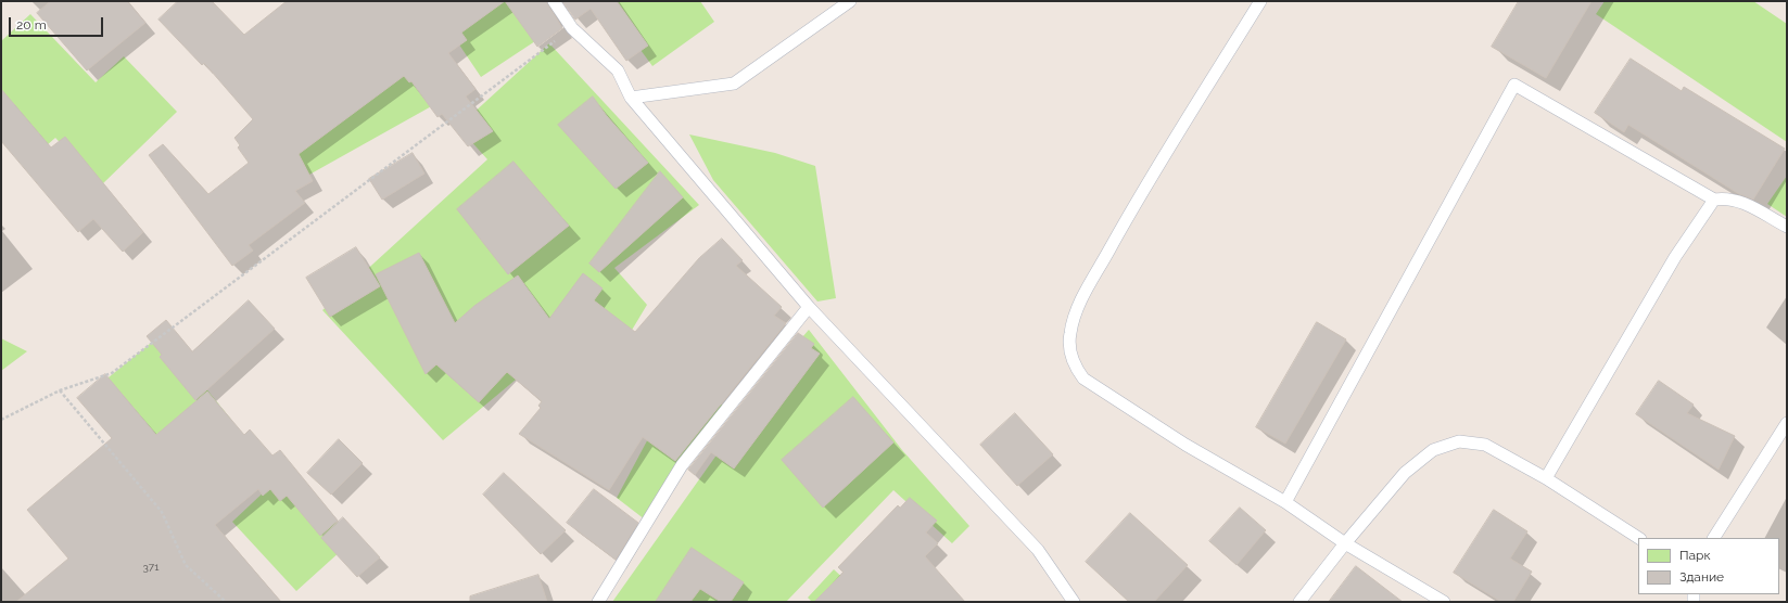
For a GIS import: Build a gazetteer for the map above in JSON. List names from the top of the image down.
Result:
{
  "house_numbers": ["371"],
  "legend": ["Парк", "Здание"],
  "scale_bar": "20 m"
}
